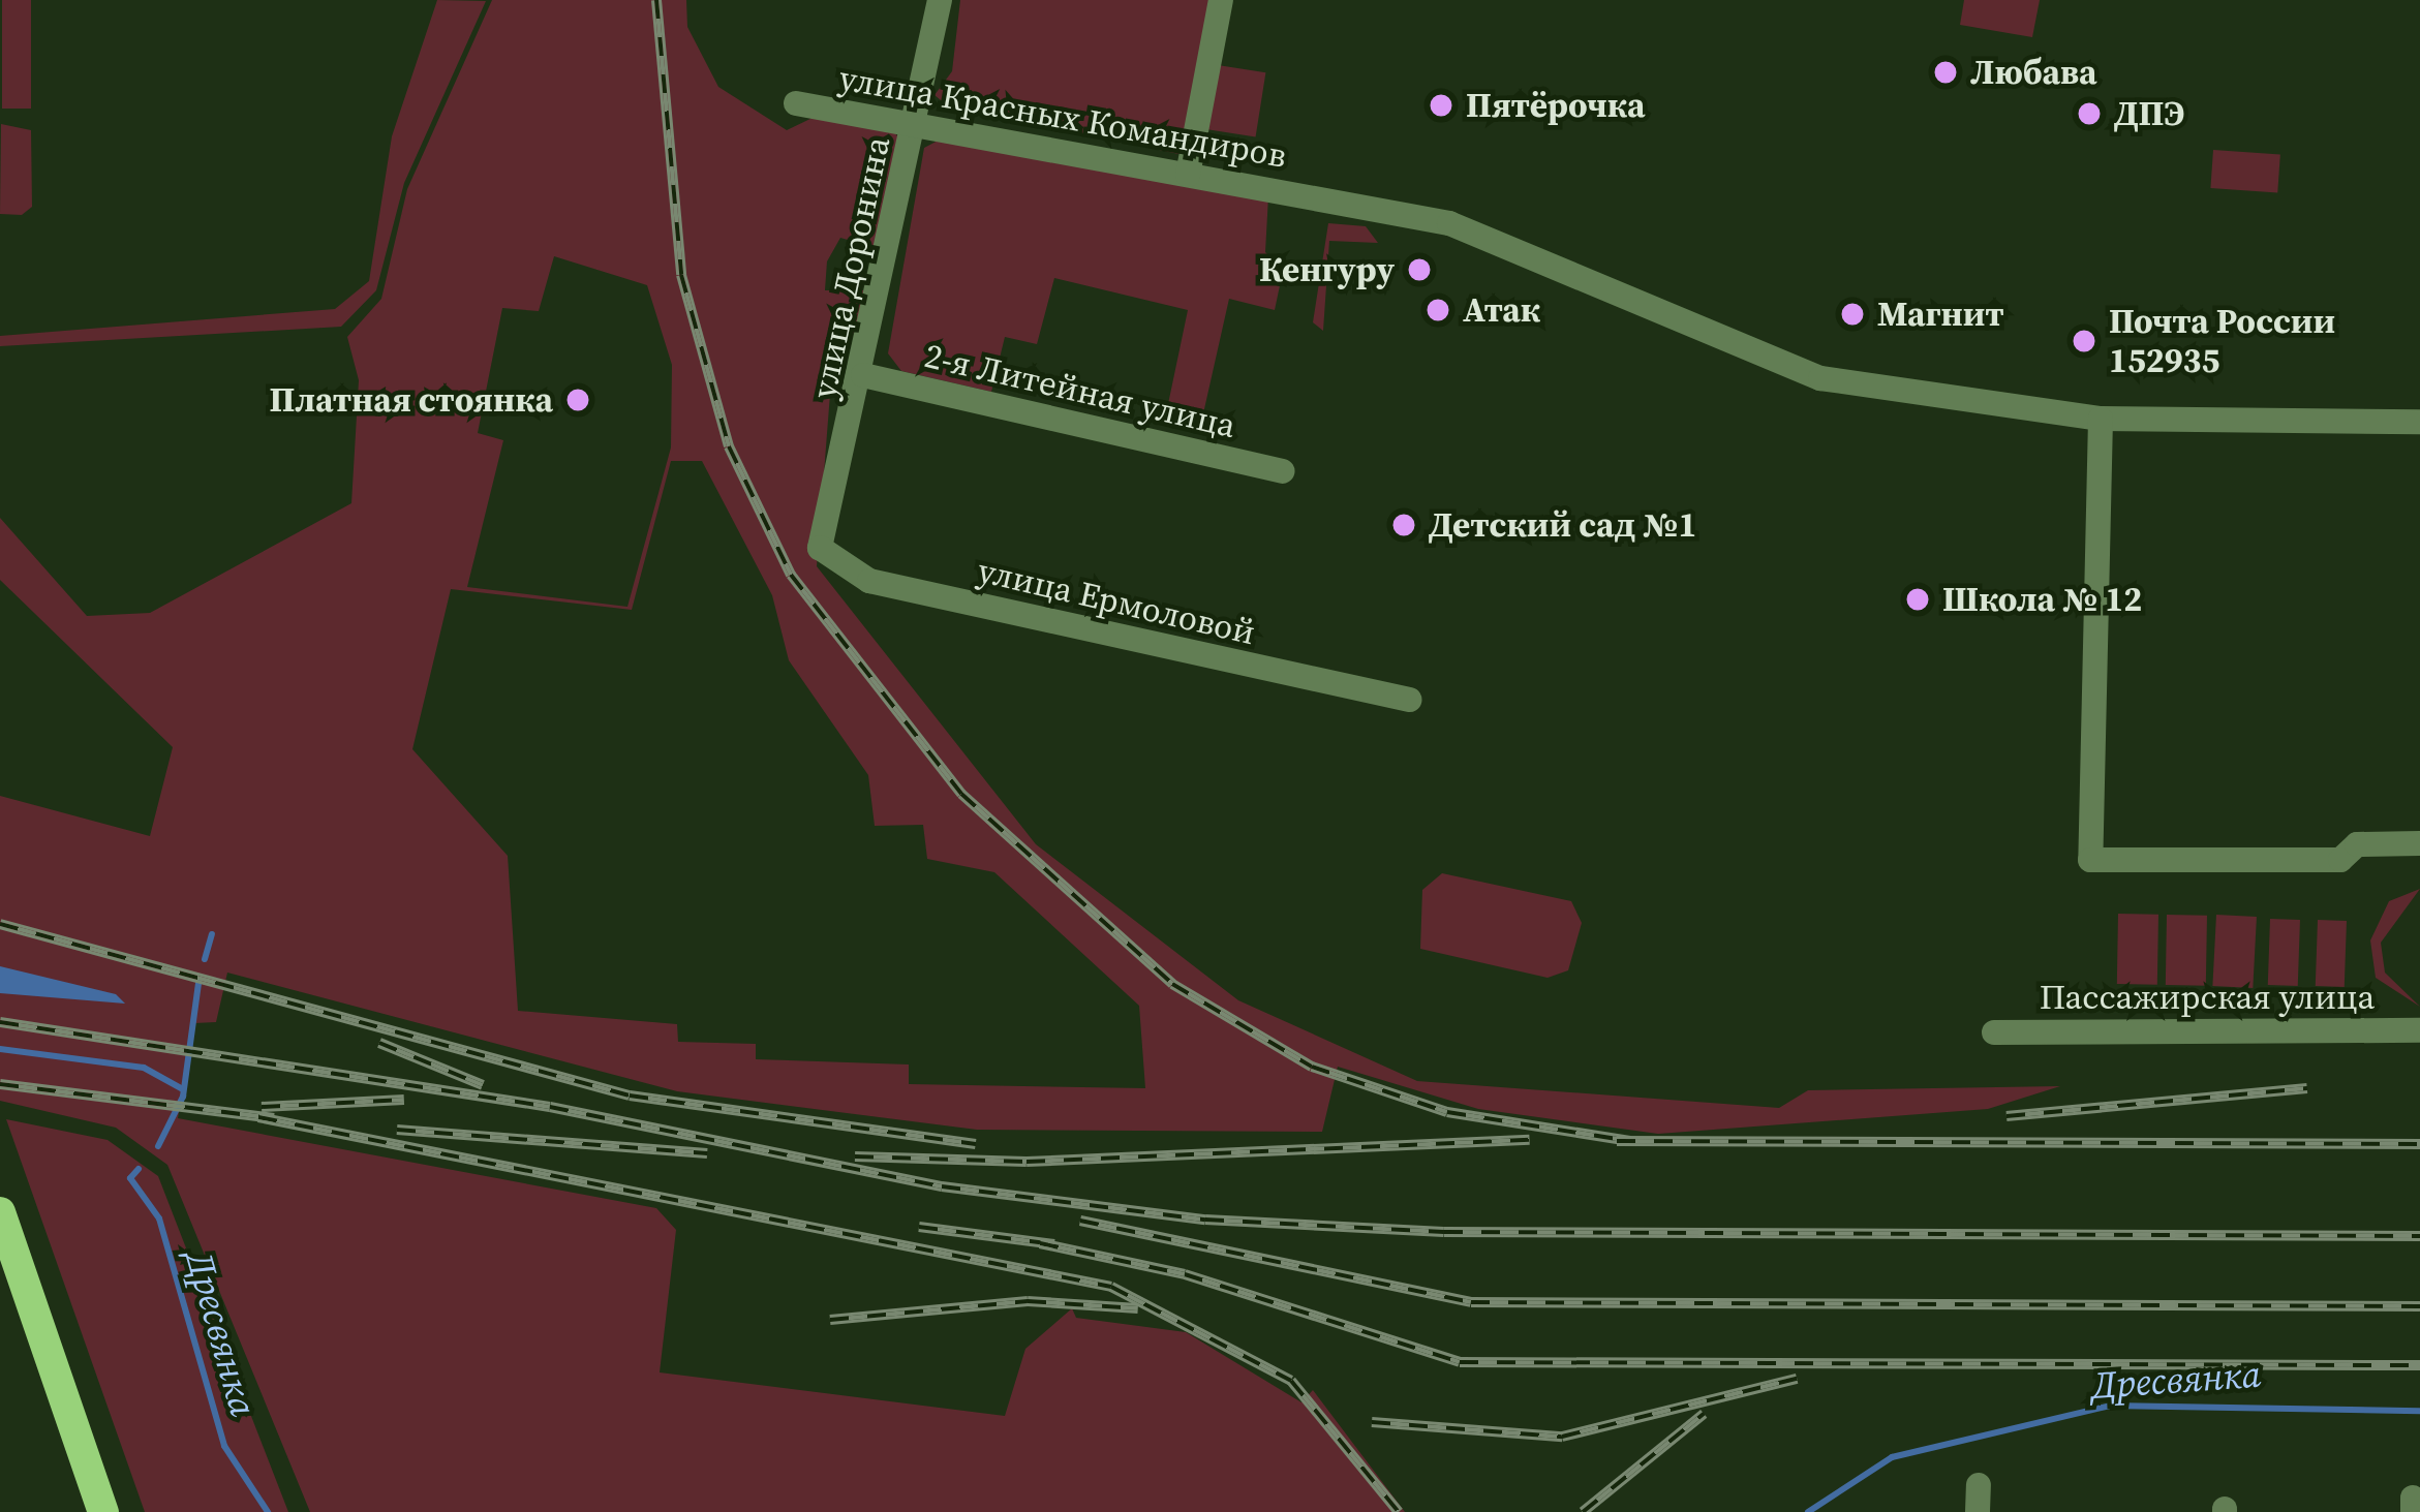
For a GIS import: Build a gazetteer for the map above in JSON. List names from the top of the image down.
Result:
{
  "streets": {
    "street": [
      "улица Красных Командиров",
      "улица Доронина",
      "2-я Литейная улица",
      "улица Ермоловой",
      "Пассажирская улица"
    ]
  },
  "crossings": [
    ["улица Красных Командиров", "улица Доронина"],
    ["улица Доронина", "2-я Литейная улица"],
    ["улица Доронина", "улица Ермоловой"]
  ],
  "water": ["Дресвянка"],
  "places": [
    "Любава",
    "Пятёрочка",
    "ДПЭ",
    "Кенгуру",
    "Атак",
    "Магнит",
    "Почта России 152935",
    "Платная стоянка",
    "Детский сад №1",
    "Школа № 12"
  ]
}
